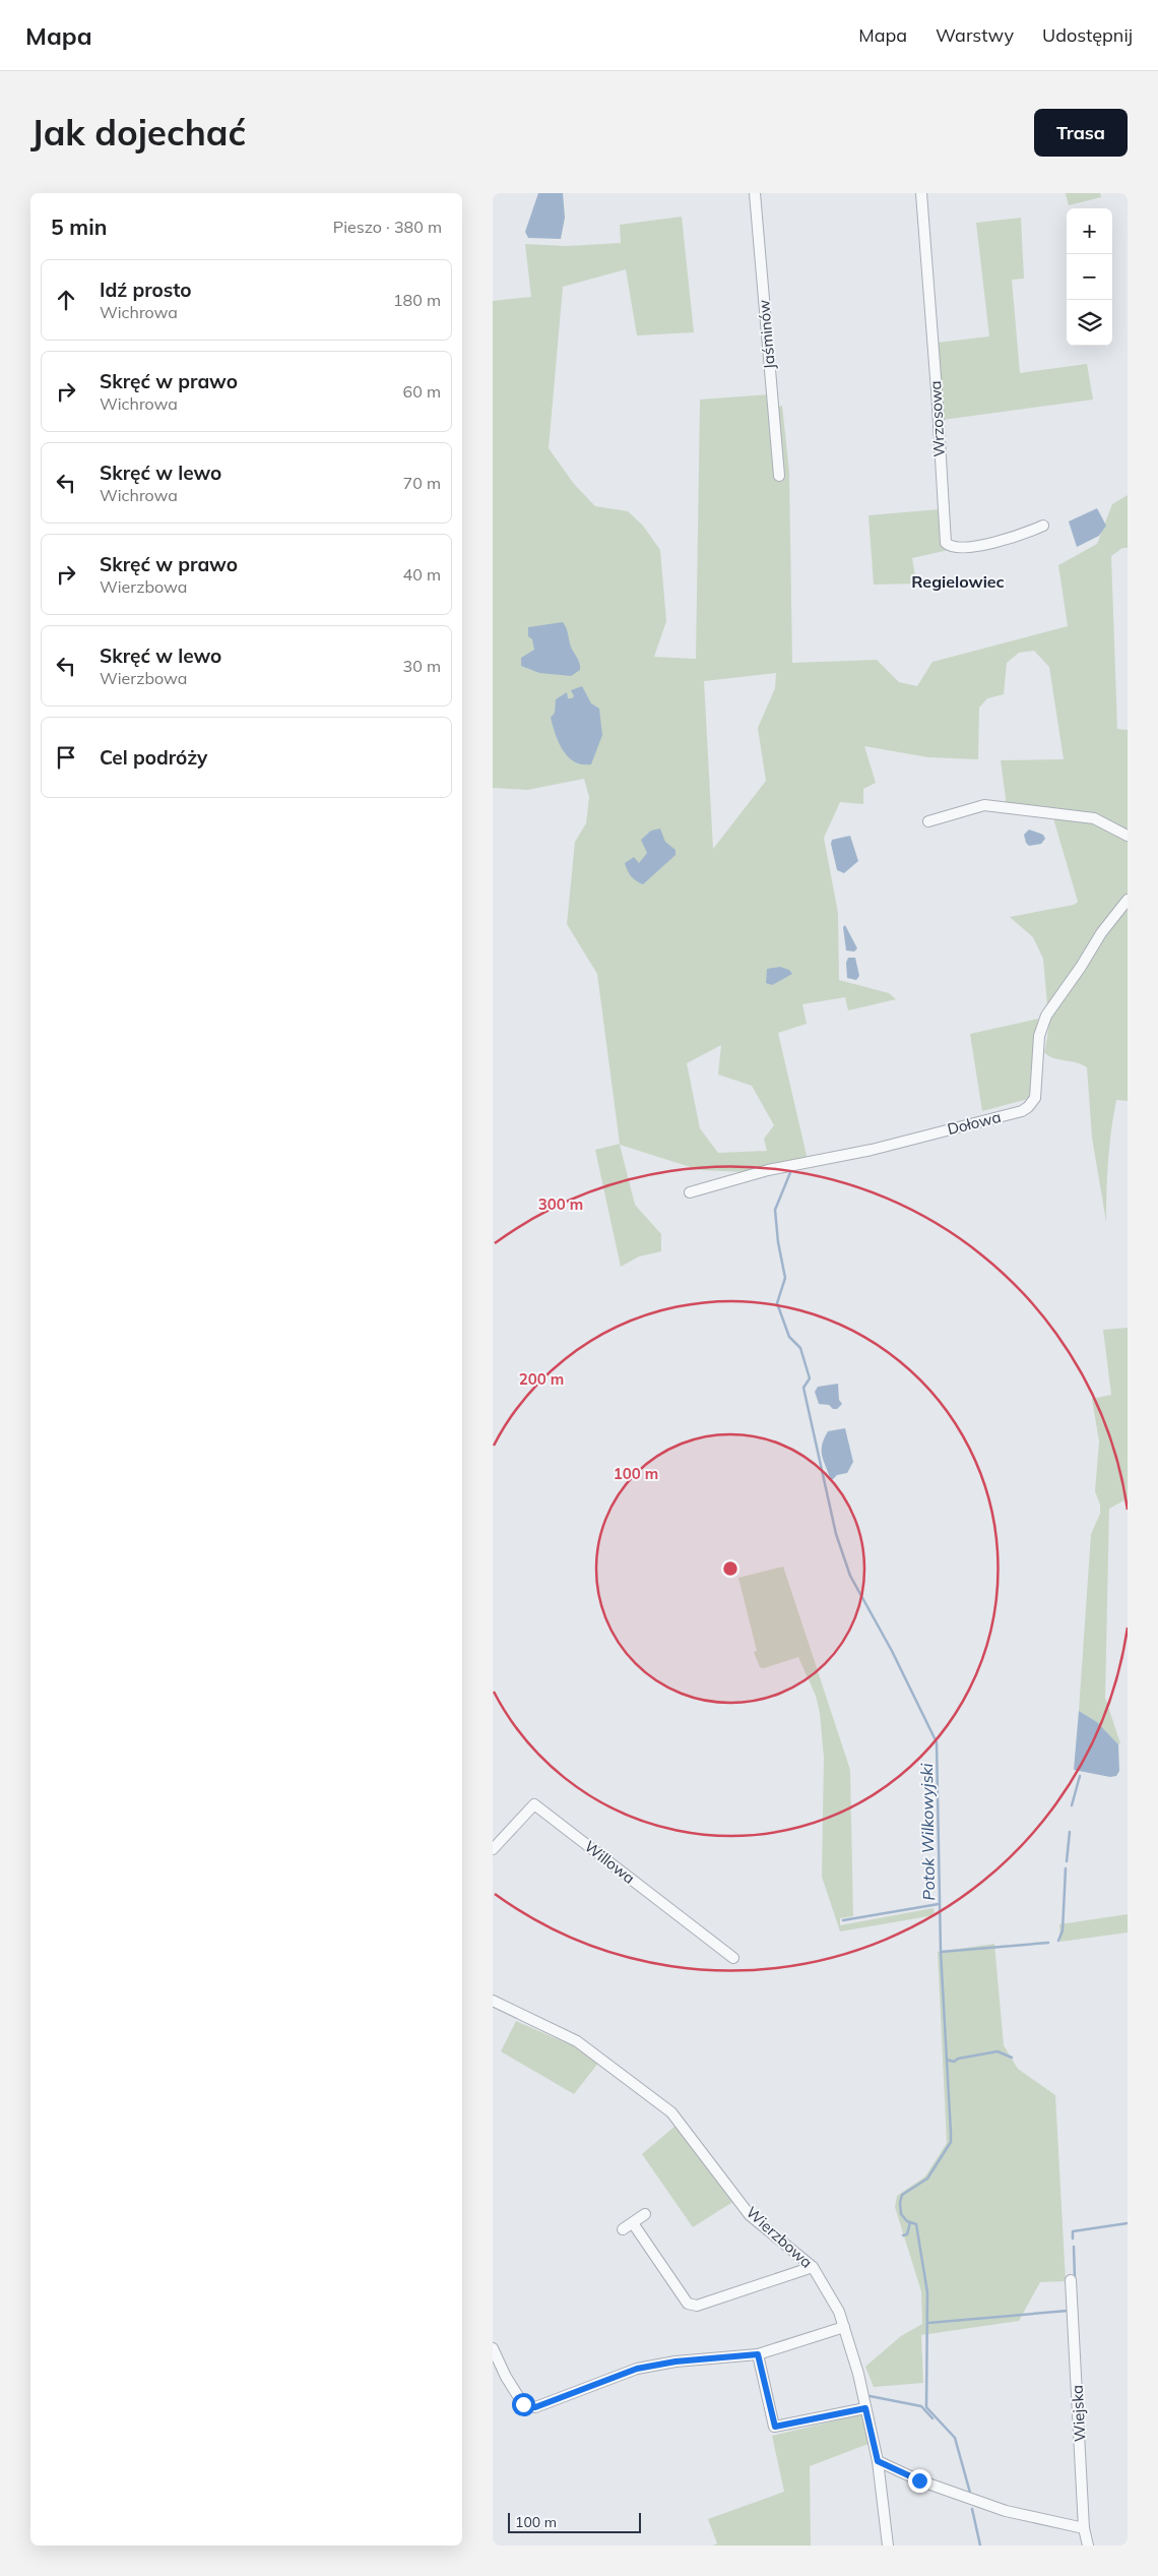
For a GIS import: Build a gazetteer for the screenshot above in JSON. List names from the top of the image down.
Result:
{
  "streets": {
    "street": [
      "Jaśminów",
      "Wrzosowa",
      "Dołowa",
      "Willowa",
      "Wierzbowa",
      "Wiejska"
    ]
  },
  "districts": ["Regielowiec"],
  "water": ["Potok Wilkowyjski"],
  "scale_bar": "100 m",
  "page": {
    "header": "Mapa",
    "nav": ["Mapa", "Warstwy", "Udostępnij"],
    "buttons": "Trasa",
    "title": "Jak dojechać",
    "heading": ["5 min", "Pieszo · 380 m"],
    "map_buttons": ["+", "−"],
    "list": [
      ["Idź prosto", "Wichrowa", "180 m"],
      ["Skręć w prawo", "Wichrowa", "60 m"],
      ["Skręć w lewo", "Wichrowa", "70 m"],
      ["Skręć w prawo", "Wierzbowa", "40 m"],
      ["Skręć w lewo", "Wierzbowa", "30 m"],
      "Cel podróży"
    ],
    "scale": "100 m"
  },
  "rings": ["300 m", "200 m", "100 m"]
}
